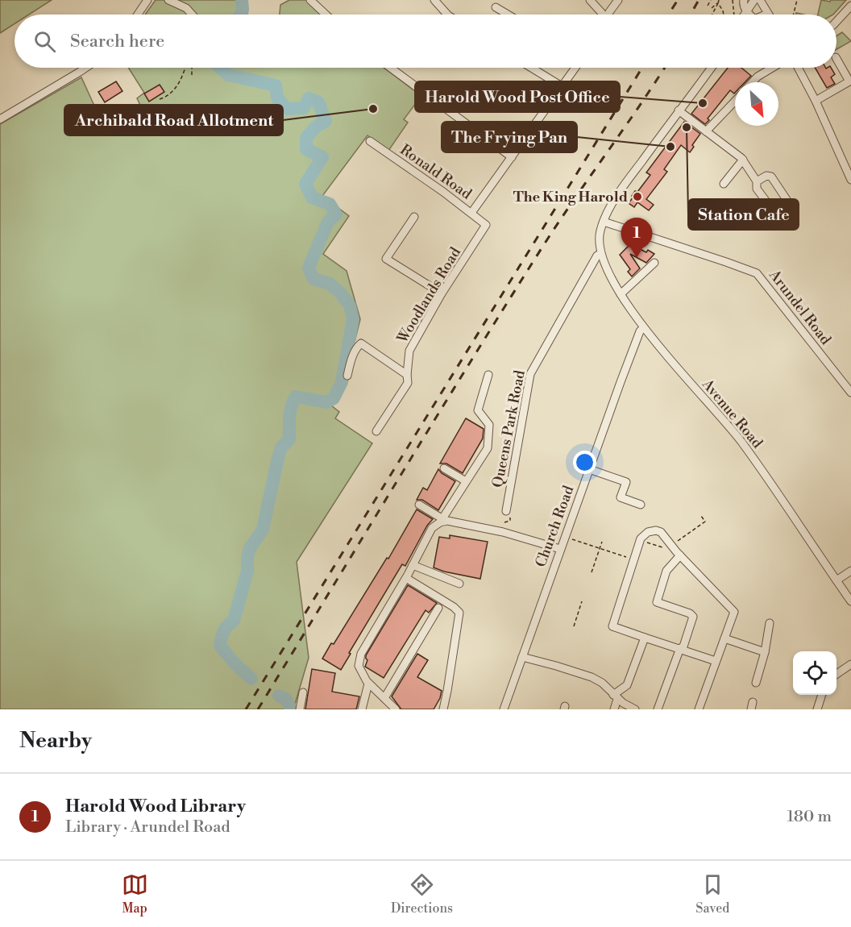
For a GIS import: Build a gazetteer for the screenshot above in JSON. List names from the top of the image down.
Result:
{
  "streets": {
    "street": [
      "Ronald Road",
      "Woodlands Road",
      "Arundel Road",
      "Avenue Road",
      "Queens Park Road",
      "Church Road"
    ]
  },
  "crossings": [
    ["Ronald Road", "Woodlands Road"],
    ["Arundel Road", "Avenue Road"],
    ["Avenue Road", "Queens Park Road"],
    ["Avenue Road", "Church Road"]
  ],
  "places": [
    "Harold Wood Post Office",
    "Archibald Road Allotment",
    "Station Cafe",
    "The Frying Pan",
    "The King Harold"
  ],
  "north": "bottom right",
  "page": {
    "search": "Search here",
    "pins": "1",
    "heading": "Nearby",
    "list": [
      {
        "mark": "1",
        "name": "Harold Wood Library",
        "note": "Library · Arundel Road",
        "value": "180 m"
      }
    ],
    "nav": ["Map", "Directions", "Saved"]
  }
}
